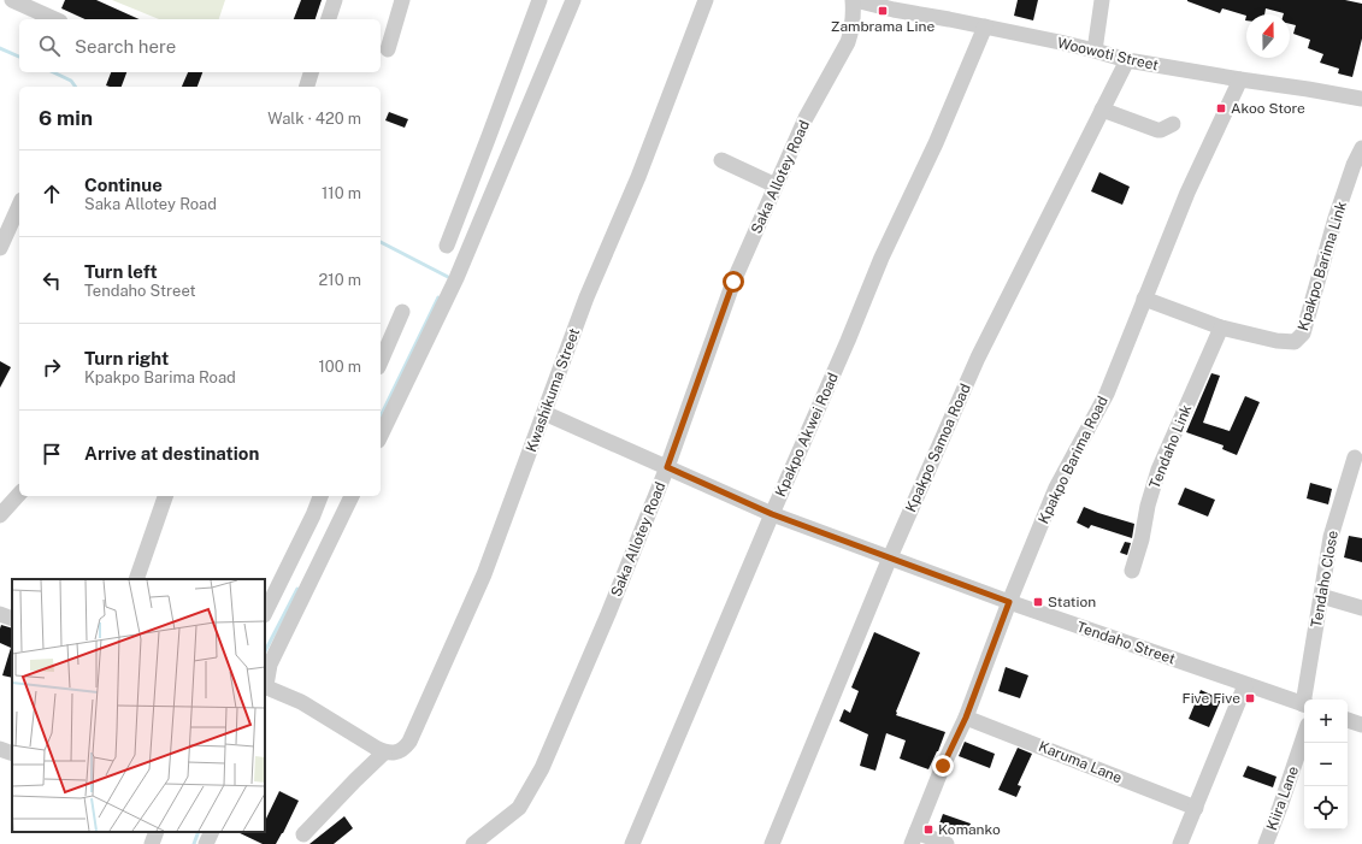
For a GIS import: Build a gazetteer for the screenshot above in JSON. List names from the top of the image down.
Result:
{
  "streets": {
    "street": [
      "Woowoti Street",
      "Saka Allotey Road",
      "Kpakpo Barima Link",
      "Kwashikuma Street",
      "Kpakpo Akwei Road",
      "Tendaho Link",
      "Kpakpo Samoa Road",
      "Kpakpo Barima Road",
      "Tendaho Close",
      "Tendaho Street",
      "Karuma Lane",
      "Kiira Lane"
    ]
  },
  "crossings": [
    ["Woowoti Street", "Saka Allotey Road"],
    ["Woowoti Street", "Kpakpo Akwei Road"],
    ["Woowoti Street", "Kpakpo Samoa Road"],
    ["Woowoti Street", "Kpakpo Barima Road"],
    ["Saka Allotey Road", "Tendaho Street"],
    ["Kpakpo Barima Link", "Tendaho Link"],
    ["Kpakpo Barima Link", "Kpakpo Barima Road"],
    ["Kwashikuma Street", "Tendaho Street"],
    ["Kpakpo Akwei Road", "Tendaho Street"],
    ["Kpakpo Samoa Road", "Tendaho Street"],
    ["Kpakpo Barima Road", "Tendaho Street"],
    ["Kpakpo Barima Road", "Karuma Lane"]
  ],
  "places": {
    "transit": [
      "Zambrama Line",
      "Akoo Store",
      "Station",
      "Five Five",
      "Komanko"
    ]
  },
  "north": "top",
  "page": {
    "search": "Search here",
    "heading": ["6 min", "Walk · 420 m"],
    "list": [
      ["Continue", "Saka Allotey Road", "110 m"],
      ["Turn left", "Tendaho Street", "210 m"],
      ["Turn right", "Kpakpo Barima Road", "100 m"],
      "Arrive at destination"
    ],
    "map_buttons": ["+", "−"]
  }
}
